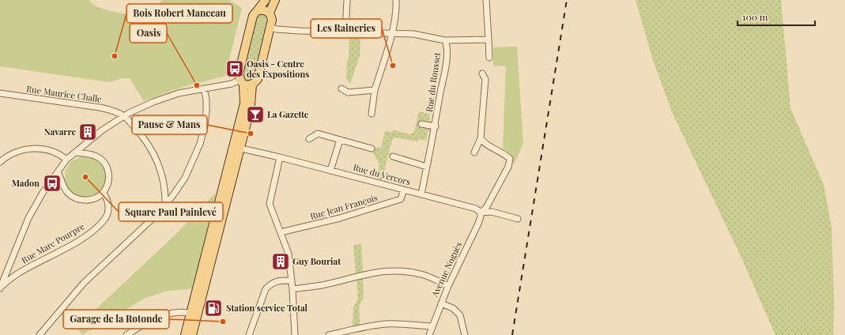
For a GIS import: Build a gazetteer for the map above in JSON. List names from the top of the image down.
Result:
{
  "streets": {
    "street": [
      "Rue du Rousset",
      "Rue Maurice Challe",
      "Rue du Vercors",
      "Rue Jean François",
      "Rue Marc Pourpre",
      "Avenue Noguès"
    ]
  },
  "crossings": [
    ["Rue du Rousset", "Rue du Vercors"],
    ["Rue du Vercors", "Rue Jean François"],
    ["Rue du Vercors", "Avenue Noguès"]
  ],
  "places": {
    "other": [
      "Bois Robert Manceau",
      "Les Raineries",
      "Oasis",
      "Pause & Mans",
      "Square Paul Painlevé",
      "Garage de la Rotonde"
    ],
    "bus stop": ["Oasis - Centre des Expositions", "Madon"],
    "bar": ["La Gazette"],
    "building": ["Navarre", "Guy Bouriat"],
    "fuel station": ["Station service Total"]
  },
  "scale_bar": "100 m"
}
